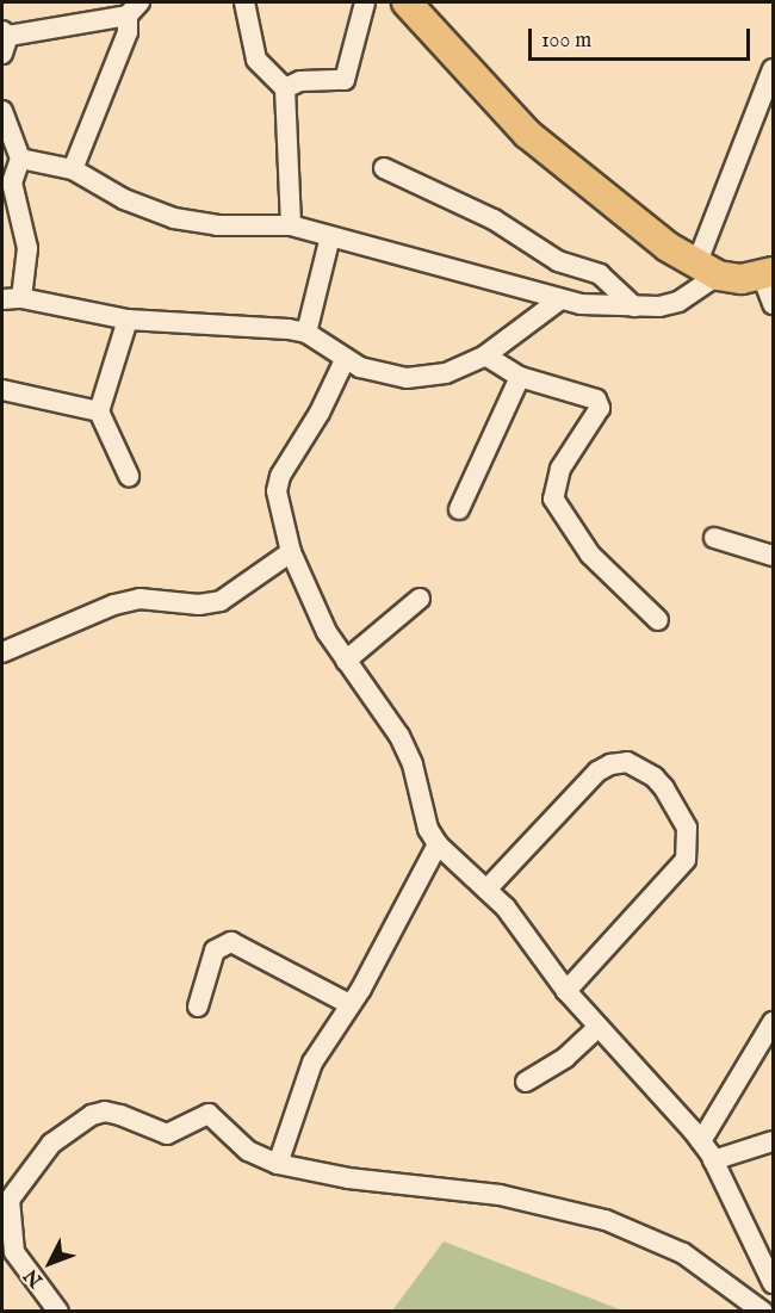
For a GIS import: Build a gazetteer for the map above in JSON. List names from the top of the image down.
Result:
{
  "scale_bar": "100 m",
  "north": "bottom left"
}
